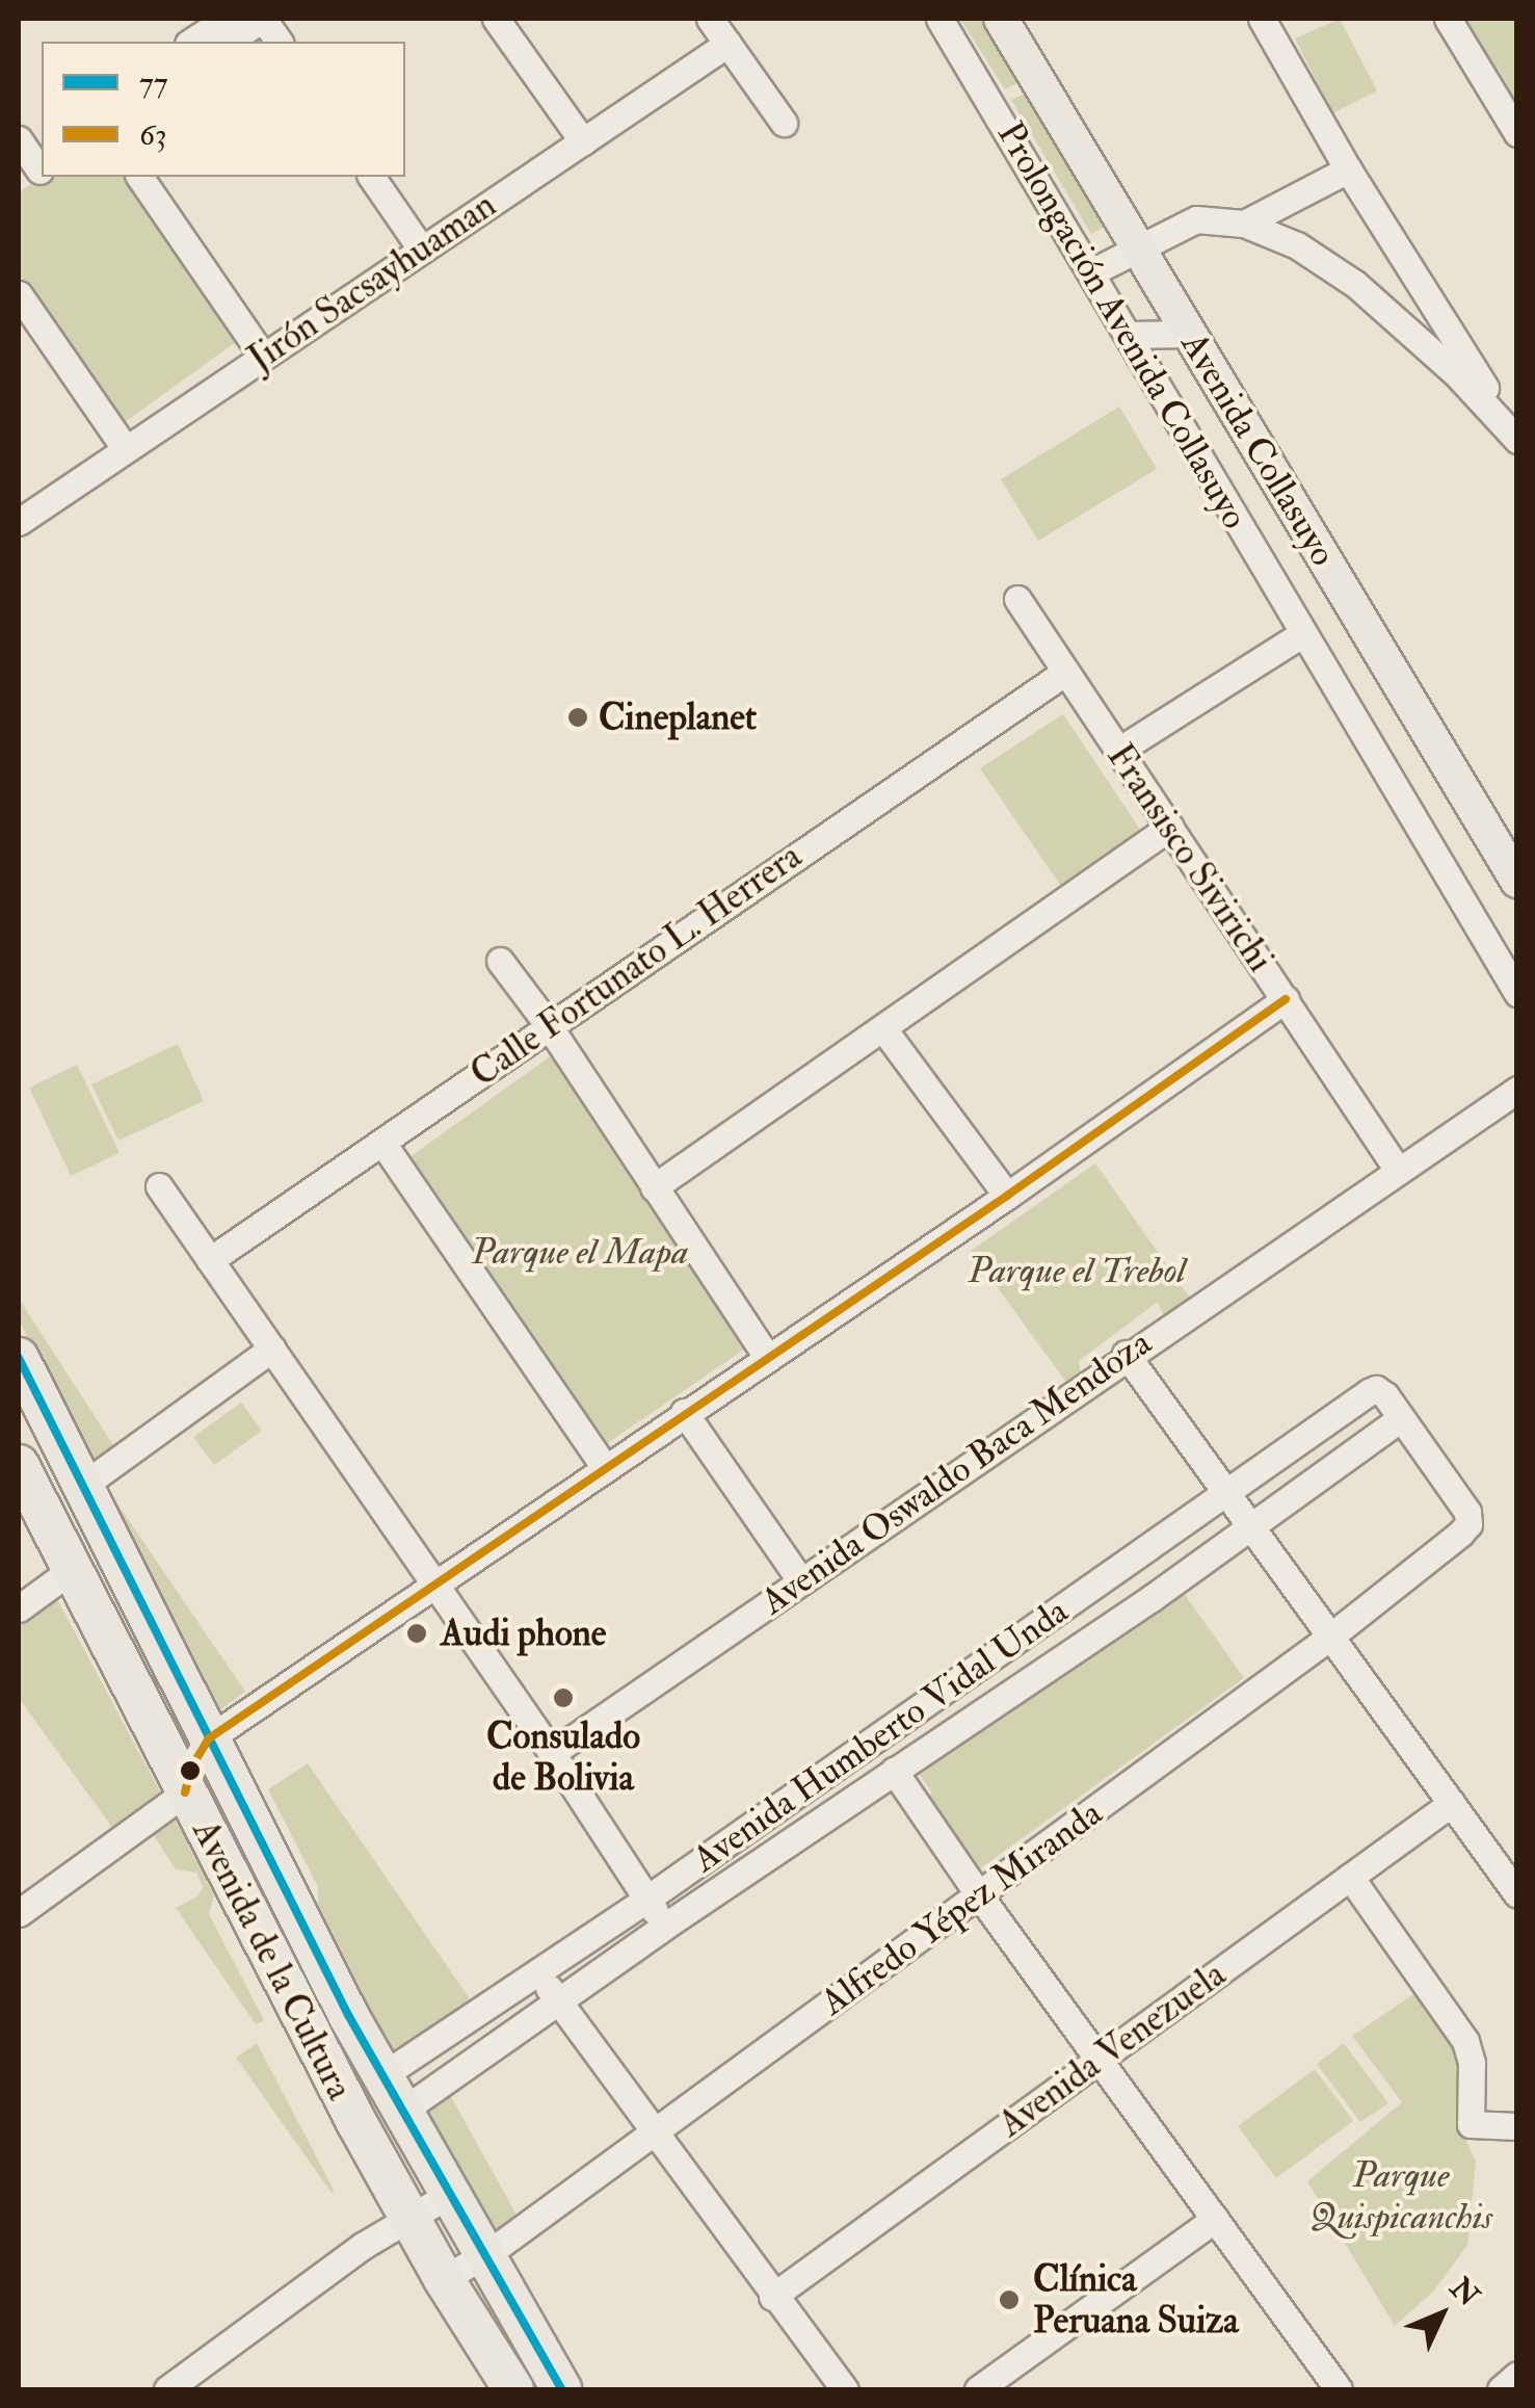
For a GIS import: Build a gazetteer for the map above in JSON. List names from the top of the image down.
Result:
{
  "streets": {
    "highway": ["Avenida de la Cultura"],
    "main road": ["Avenida Collasuyo"],
    "street": [
      "Jirón Sacsayhuaman",
      "Prolongación Avenida Collasuyo",
      "Fransisco Sivirichi",
      "Calle Fortunato L. Herrera",
      "Avenida Oswaldo Baca Mendoza",
      "Avenida Humberto Vidal Unda",
      "Alfredo Yépez Miranda",
      "Avenida Venezuela"
    ]
  },
  "crossings": [
    ["Fransisco Sivirichi", "Calle Fortunato L. Herrera"],
    ["Fransisco Sivirichi", "Avenida Oswaldo Baca Mendoza"],
    ["Avenida Humberto Vidal Unda", "Alfredo Yépez Miranda"],
    ["Avenida Humberto Vidal Unda", "Avenida de la Cultura"],
    ["Alfredo Yépez Miranda", "Avenida de la Cultura"]
  ],
  "parks": ["Parque el Mapa", "Parque el Trebol", "Parque Quispicanchis"],
  "places": [
    "Cineplanet",
    "Audi phone",
    "Consulado de Bolivia",
    "Clínica Peruana Suiza"
  ],
  "lines": ["transit line 63", "transit line 77"],
  "legend": ["77", "63"],
  "north": "top right"
}
